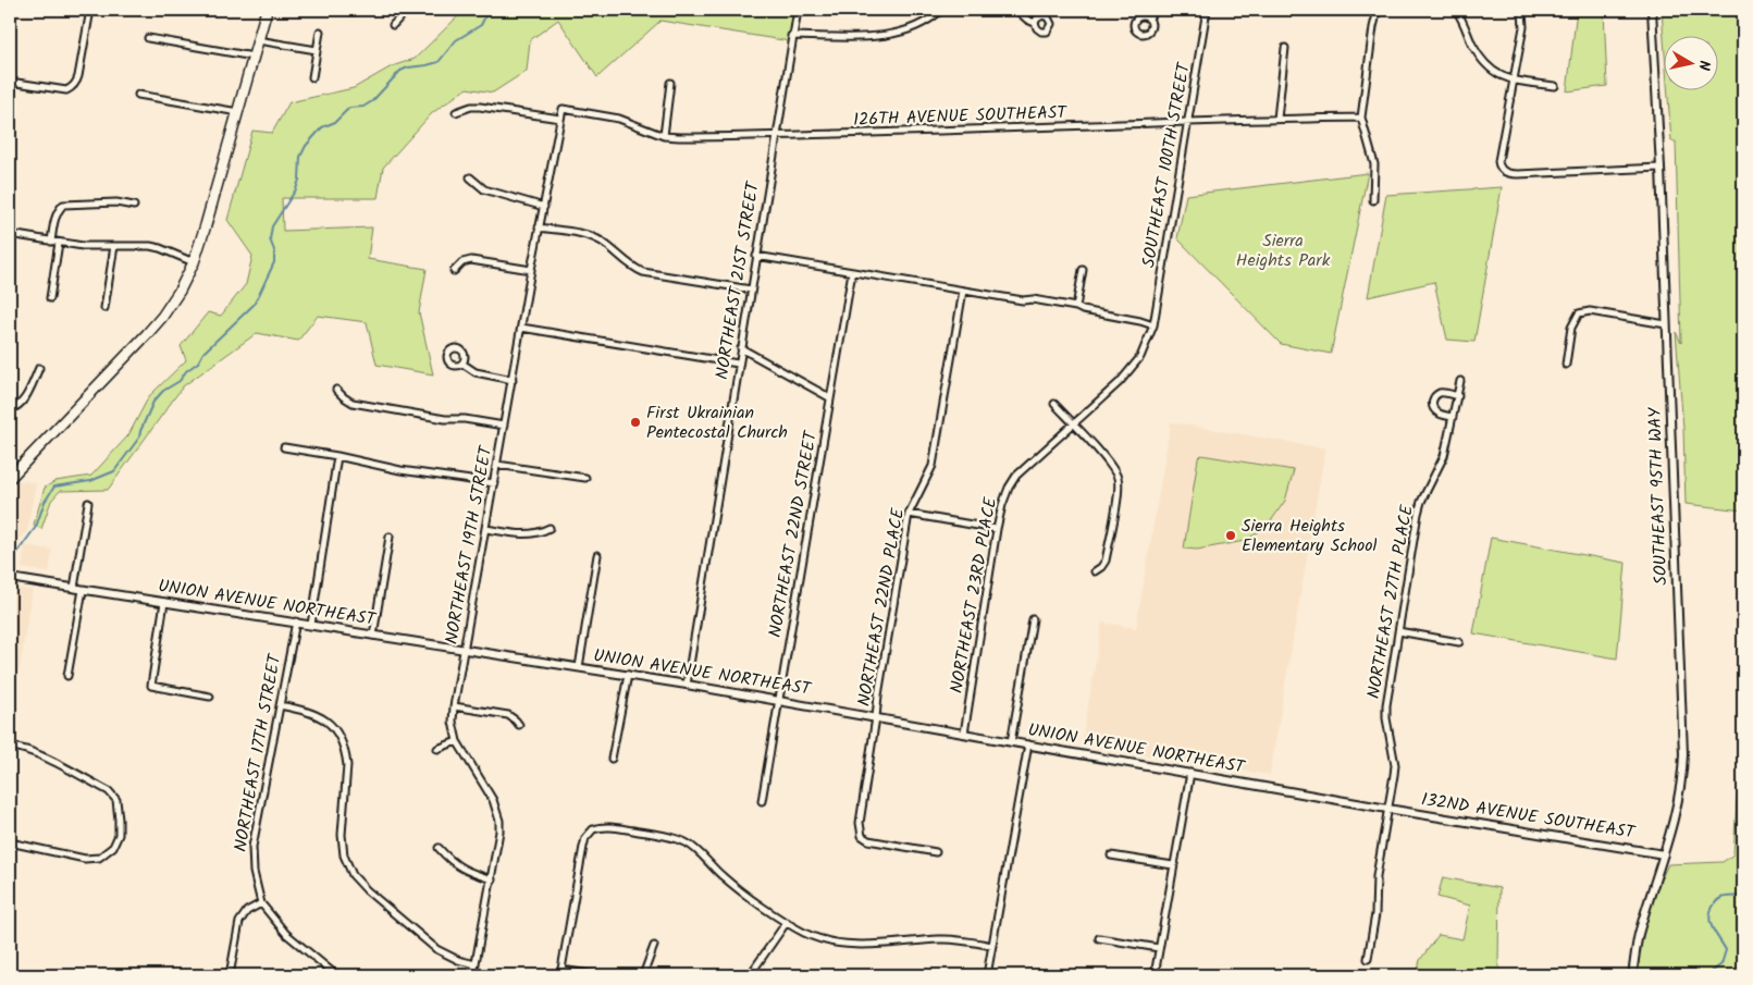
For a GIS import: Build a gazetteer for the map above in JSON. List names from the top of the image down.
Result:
{
  "streets": {
    "street": [
      "126TH AVENUE SOUTHEAST",
      "SOUTHEAST 100TH STREET",
      "NORTHEAST 21ST STREET",
      "SOUTHEAST 95TH WAY",
      "NORTHEAST 22ND STREET",
      "NORTHEAST 19TH STREET",
      "NORTHEAST 23RD PLACE",
      "NORTHEAST 27TH PLACE",
      "UNION AVENUE NORTHEAST",
      "NORTHEAST 22ND PLACE",
      "NORTHEAST 17TH STREET",
      "132ND AVENUE SOUTHEAST"
    ]
  },
  "crossings": [
    ["126TH AVENUE SOUTHEAST", "SOUTHEAST 100TH STREET"],
    ["126TH AVENUE SOUTHEAST", "NORTHEAST 21ST STREET"],
    ["126TH AVENUE SOUTHEAST", "NORTHEAST 19TH STREET"],
    ["SOUTHEAST 100TH STREET", "NORTHEAST 23RD PLACE"],
    ["NORTHEAST 21ST STREET", "UNION AVENUE NORTHEAST"],
    ["SOUTHEAST 95TH WAY", "132ND AVENUE SOUTHEAST"],
    ["NORTHEAST 22ND STREET", "UNION AVENUE NORTHEAST"],
    ["NORTHEAST 19TH STREET", "UNION AVENUE NORTHEAST"],
    ["NORTHEAST 23RD PLACE", "UNION AVENUE NORTHEAST"],
    ["NORTHEAST 27TH PLACE", "UNION AVENUE NORTHEAST"],
    ["NORTHEAST 27TH PLACE", "132ND AVENUE SOUTHEAST"],
    ["UNION AVENUE NORTHEAST", "NORTHEAST 22ND PLACE"],
    ["UNION AVENUE NORTHEAST", "NORTHEAST 17TH STREET"],
    ["UNION AVENUE NORTHEAST", "132ND AVENUE SOUTHEAST"]
  ],
  "parks": ["Sierra Heights Park"],
  "places": ["First Ukrainian Pentecostal Church", "Sierra Heights Elementary School"],
  "north": "right"
}
